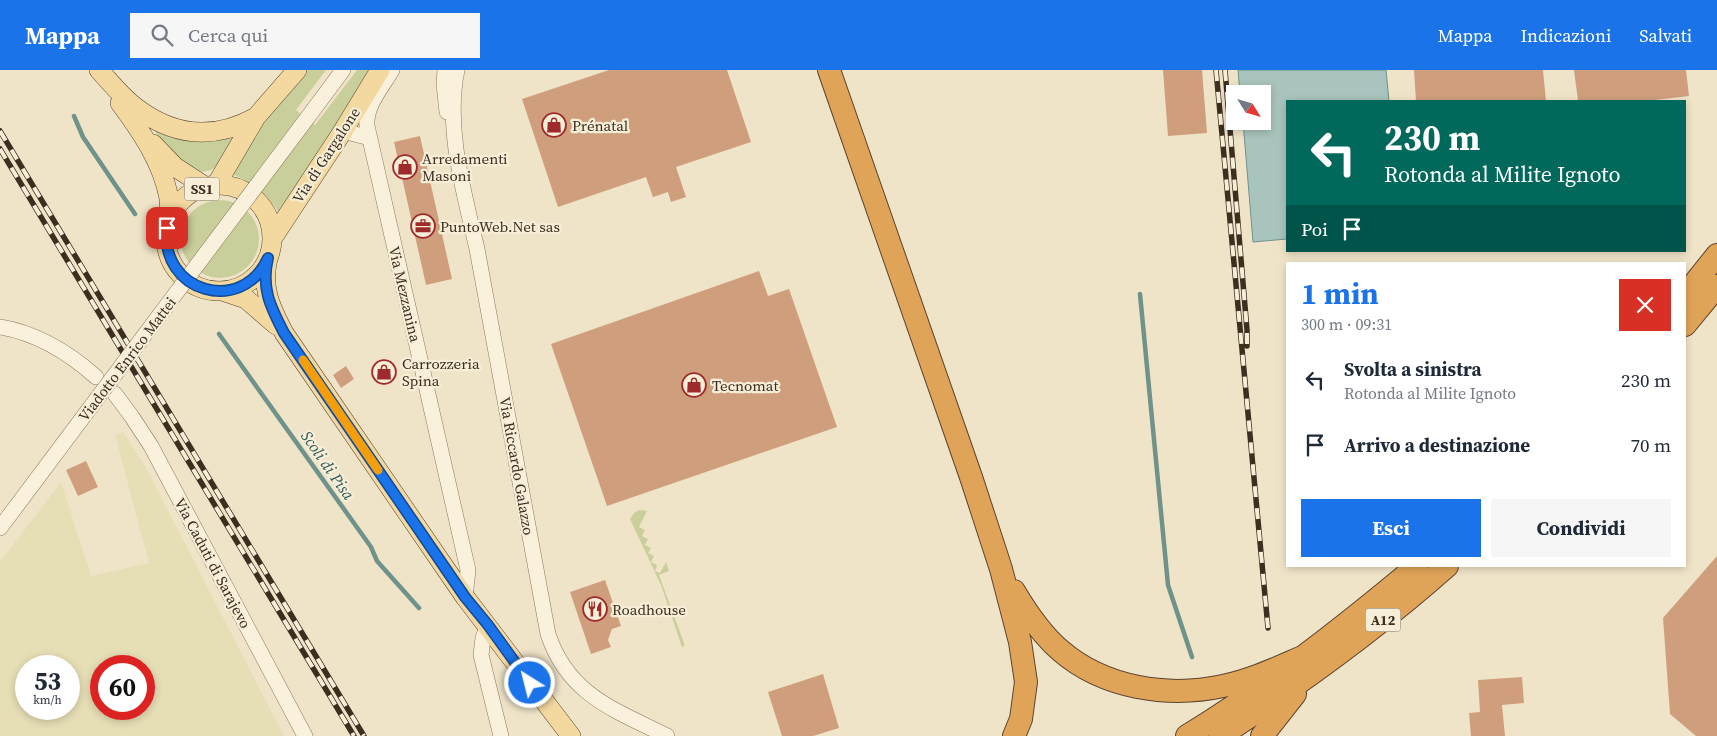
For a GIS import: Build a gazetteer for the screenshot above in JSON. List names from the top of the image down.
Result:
{
  "streets": {
    "highway": ["A12"],
    "main road": ["Via di Gargalone", "SS1"],
    "street": [
      "Via Mezzanina",
      "Viadotto Enrico Mattei",
      "Via Riccardo Galazzo",
      "Via Caduti di Sarajevo"
    ]
  },
  "crossings": [
    ["Via di Gargalone", "SS1"]
  ],
  "water": ["Scoli di Pisa"],
  "places": {
    "shop": [
      "Prénatal",
      "Arredamenti Masoni",
      "Carrozzeria Spina",
      "Tecnomat"
    ],
    "office": ["PuntoWeb.Net sas"],
    "restaurant": ["Roadhouse"]
  },
  "north": "bottom right",
  "page": {
    "header": "Mappa",
    "search": "Cerca qui",
    "nav": ["Mappa", "Indicazioni", "Salvati"],
    "turn": ["230 m", "Rotonda al Milite Ignoto"],
    "then": "Poi",
    "heading": ["1 min", "300 m · 09:31"],
    "list": [
      {
        "name": "Svolta a sinistra",
        "note": "Rotonda al Milite Ignoto",
        "value": "230 m"
      },
      {
        "name": "Arrivo a destinazione",
        "value": "70 m"
      }
    ],
    "buttons": ["Esci", "Condividi"],
    "speed": "53 km/h",
    "limit": "60"
  }
}
